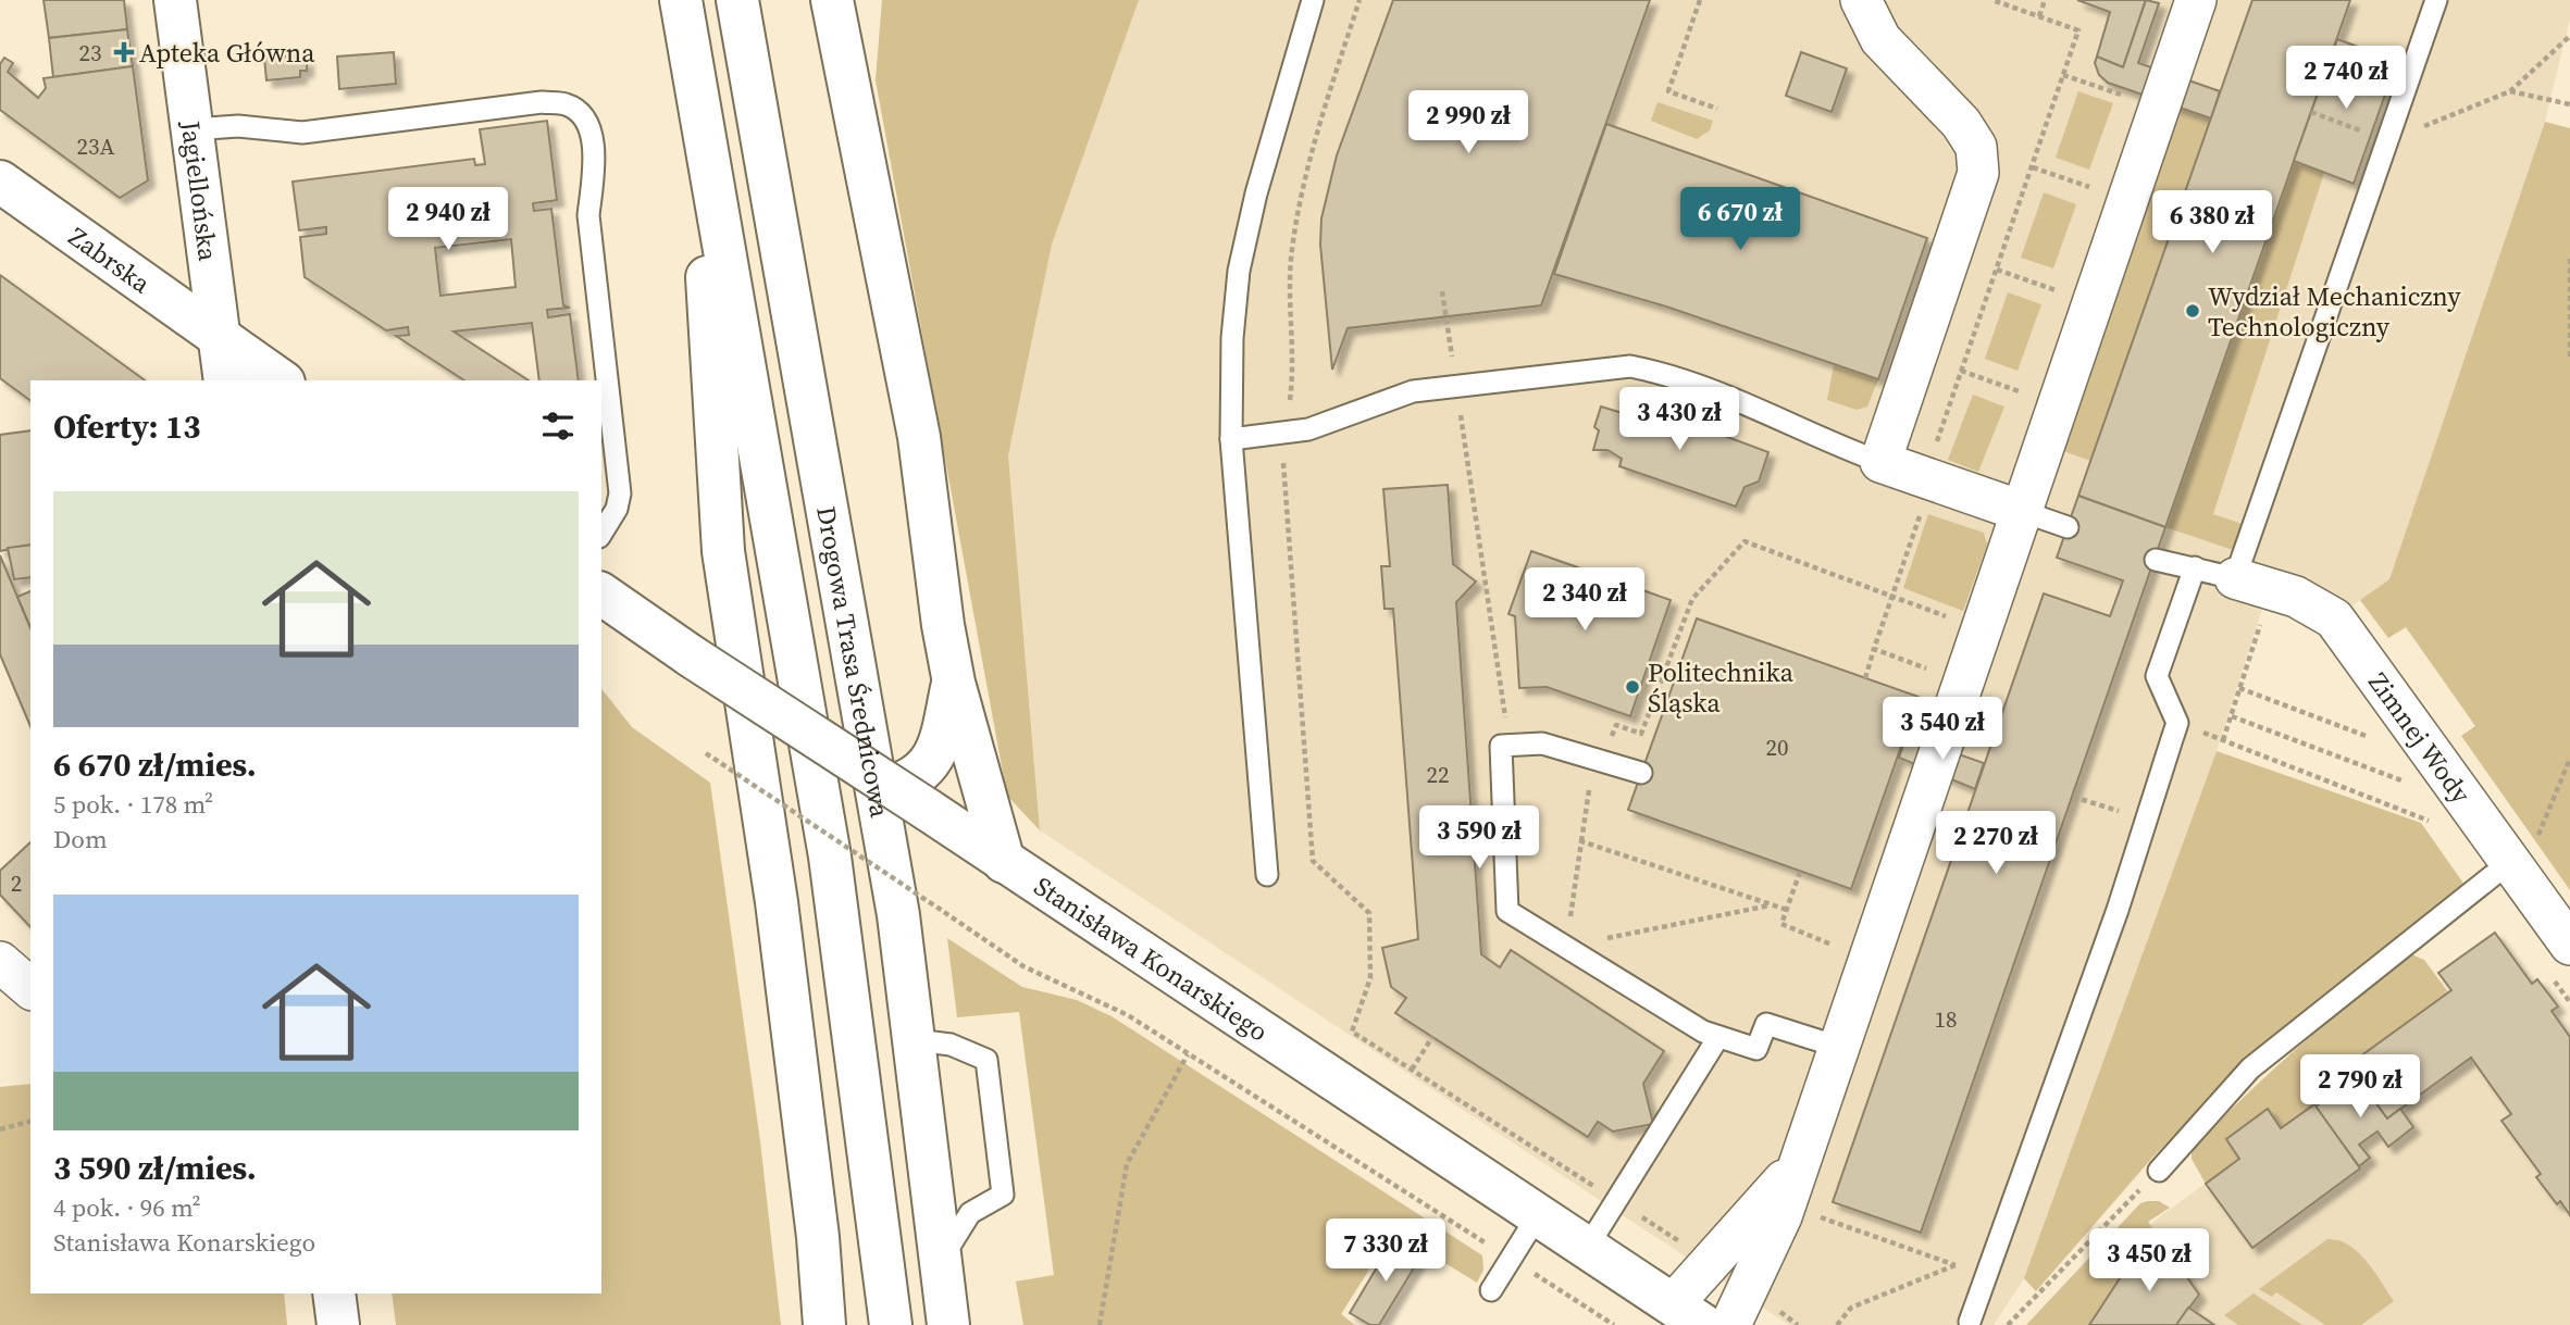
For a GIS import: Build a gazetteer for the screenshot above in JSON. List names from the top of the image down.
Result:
{
  "streets": {
    "main road": [
      "Jagiellońska",
      "Zabrska",
      "Drogowa Trasa Średnicowa",
      "Stanisława Konarskiego"
    ],
    "street": ["Zimnej Wody"]
  },
  "crossings": [
    ["Jagiellońska", "Zabrska"]
  ],
  "places": {
    "health": ["Apteka Główna"],
    "other": ["Wydział Mechaniczny Technologiczny", "Politechnika Śląska"]
  },
  "house_numbers": [
    "23",
    "23A",
    "20",
    "22",
    "2",
    "18"
  ],
  "page": {
    "price": [
      "2 740 zł",
      "2 990 zł",
      "2 940 zł",
      "6 670 zł",
      "6 380 zł",
      "3 430 zł",
      "2 340 zł",
      "3 540 zł",
      "3 590 zł",
      "2 270 zł",
      "2 790 zł",
      "7 330 zł",
      "3 450 zł"
    ],
    "heading": "Oferty: 13",
    "list": [
      {
        "name": "6 670 zł/mies.",
        "note": "5 pok. · 178 m² · Dom"
      },
      {
        "name": "3 590 zł/mies.",
        "note": "4 pok. · 96 m² · Stanisława Konarskiego"
      }
    ]
  }
}
